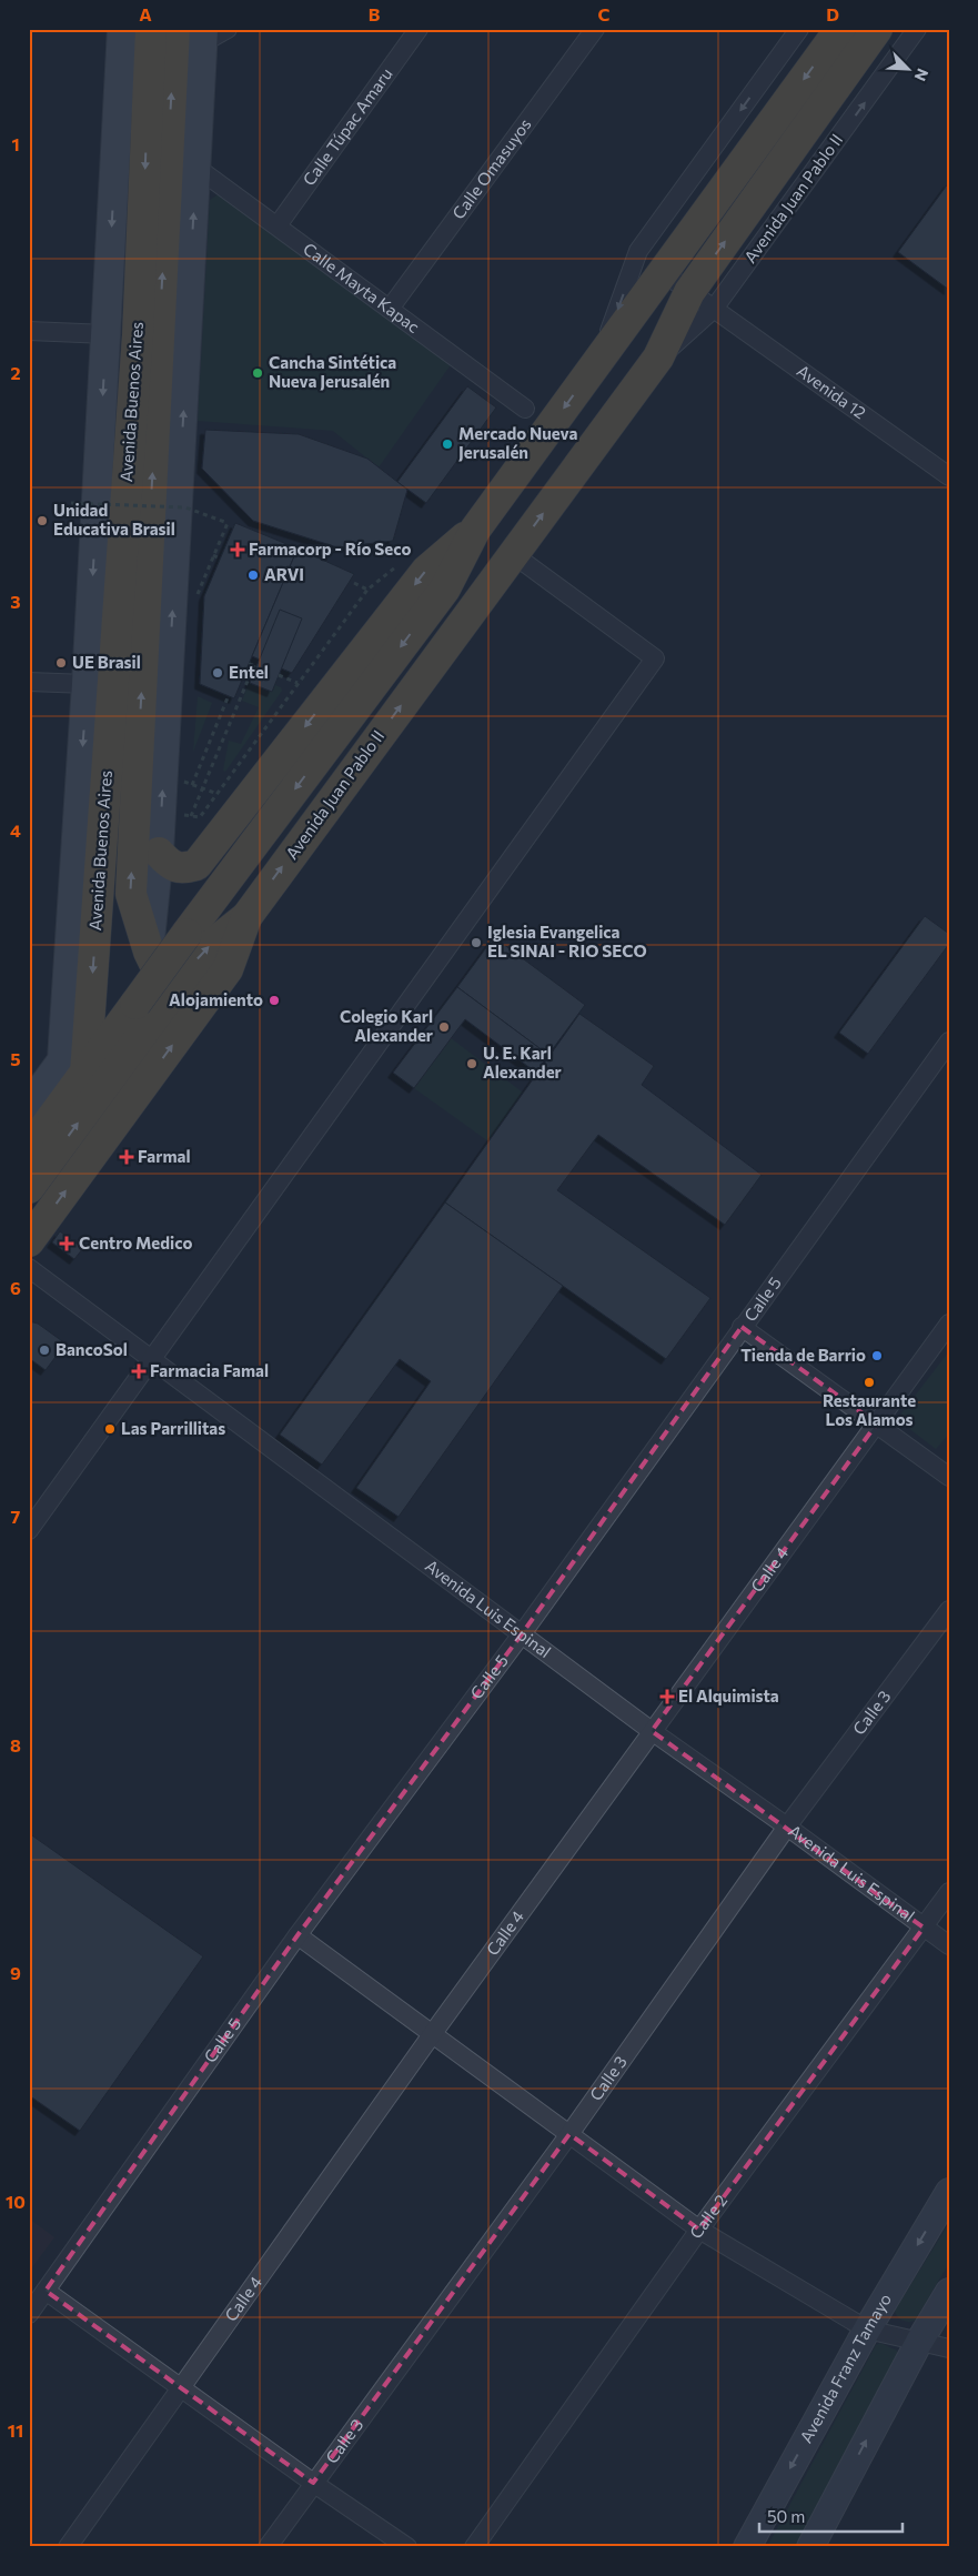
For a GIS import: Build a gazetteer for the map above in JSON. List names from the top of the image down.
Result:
{
  "streets": {
    "highway": ["Avenida Juan Pablo II", "Avenida Buenos Aires"],
    "street": [
      "Calle Túpac Amaru",
      "Calle Omasuyos",
      "Calle Mayta Kapac",
      "Avenida 12",
      "Calle 5",
      "Calle 4",
      "Avenida Luis Espinal",
      "Calle 3",
      "Calle 2",
      "Avenida Franz Tamayo"
    ]
  },
  "crossings": [
    ["Calle Túpac Amaru", "Calle Mayta Kapac"],
    ["Calle Omasuyos", "Calle Mayta Kapac"],
    ["Avenida Juan Pablo II", "Avenida 12"],
    ["Calle 5", "Avenida Luis Espinal"],
    ["Calle 4", "Avenida Luis Espinal"],
    ["Avenida Luis Espinal", "Calle 3"],
    ["Avenida Luis Espinal", "Calle 2"]
  ],
  "places": {
    "other": [
      "Cancha Sintética Nueva Jerusalén",
      "Mercado Nueva Jerusalén",
      "Unidad Educativa Brasil",
      "ARVI",
      "UE Brasil",
      "Entel",
      "Iglesia Evangelica EL SINAI - RIO SECO",
      "Alojamiento",
      "Colegio Karl Alexander",
      "U. E. Karl Alexander",
      "BancoSol",
      "Tienda de Barrio",
      "Restaurante Los Alamos",
      "Las Parrillitas"
    ],
    "health": [
      "Farmacorp - Río Seco",
      "Farmal",
      "Centro Medico",
      "Farmacia Famal",
      "El Alquimista"
    ]
  },
  "scale_bar": "50 m",
  "north": "bottom right",
  "grid": {
    "columns": [
      "A",
      "B",
      "C",
      "D"
    ],
    "rows": [
      "1",
      "2",
      "3",
      "4",
      "5",
      "6",
      "7",
      "8",
      "9",
      "10",
      "11"
    ]
  }
}
